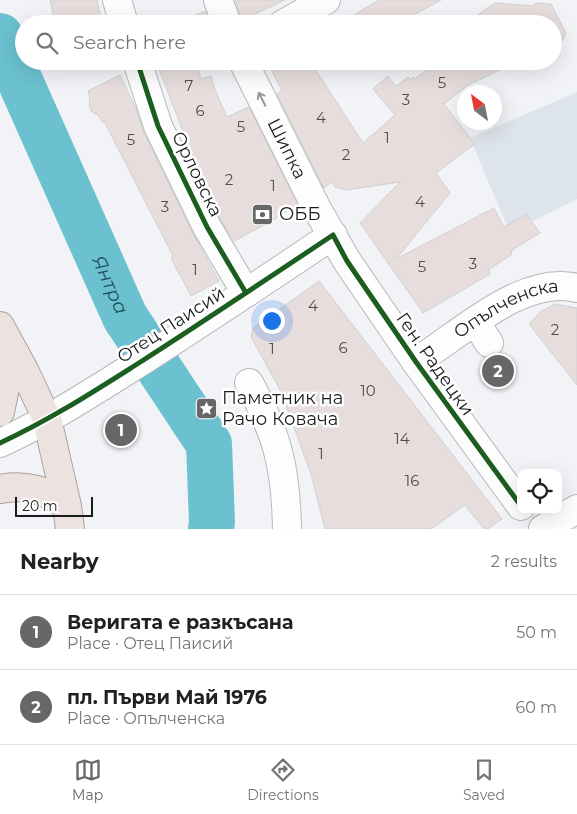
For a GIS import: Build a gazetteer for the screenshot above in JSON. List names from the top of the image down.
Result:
{
  "streets": {
    "street": [
      "Шипка",
      "Орловска",
      "Опълченска",
      "Отец Паисий",
      "Ген. Радецки"
    ]
  },
  "crossings": [
    ["Шипка", "Отец Паисий"],
    ["Шипка", "Ген. Радецки"],
    ["Орловска", "Отец Паисий"],
    ["Опълченска", "Ген. Радецки"],
    ["Отец Паисий", "Ген. Радецки"]
  ],
  "one_way": ["Шипка"],
  "water": ["Янтра"],
  "places": {
    "bank": ["ОББ"],
    "place": ["Паметник на Рачо Ковача"]
  },
  "house_numbers": [
    "5",
    "7",
    "3",
    "6",
    "4",
    "5",
    "1",
    "5",
    "2",
    "2",
    "1",
    "4",
    "3",
    "3",
    "5",
    "1",
    "4",
    "2",
    "6",
    "1",
    "10",
    "14",
    "1",
    "16"
  ],
  "scale_bar": "20 m",
  "north": "top left",
  "page": {
    "search": "Search here",
    "pins": ["2", "1"],
    "scale": "20 m",
    "heading": ["Nearby", "2 results"],
    "list": [
      {
        "mark": "1",
        "name": "Веригата е разкъсана",
        "note": "Place · Отец Паисий",
        "value": "50 m"
      },
      {
        "mark": "2",
        "name": "пл. Първи Май 1976",
        "note": "Place · Опълченска",
        "value": "60 m"
      }
    ],
    "nav": ["Map", "Directions", "Saved"]
  }
}
